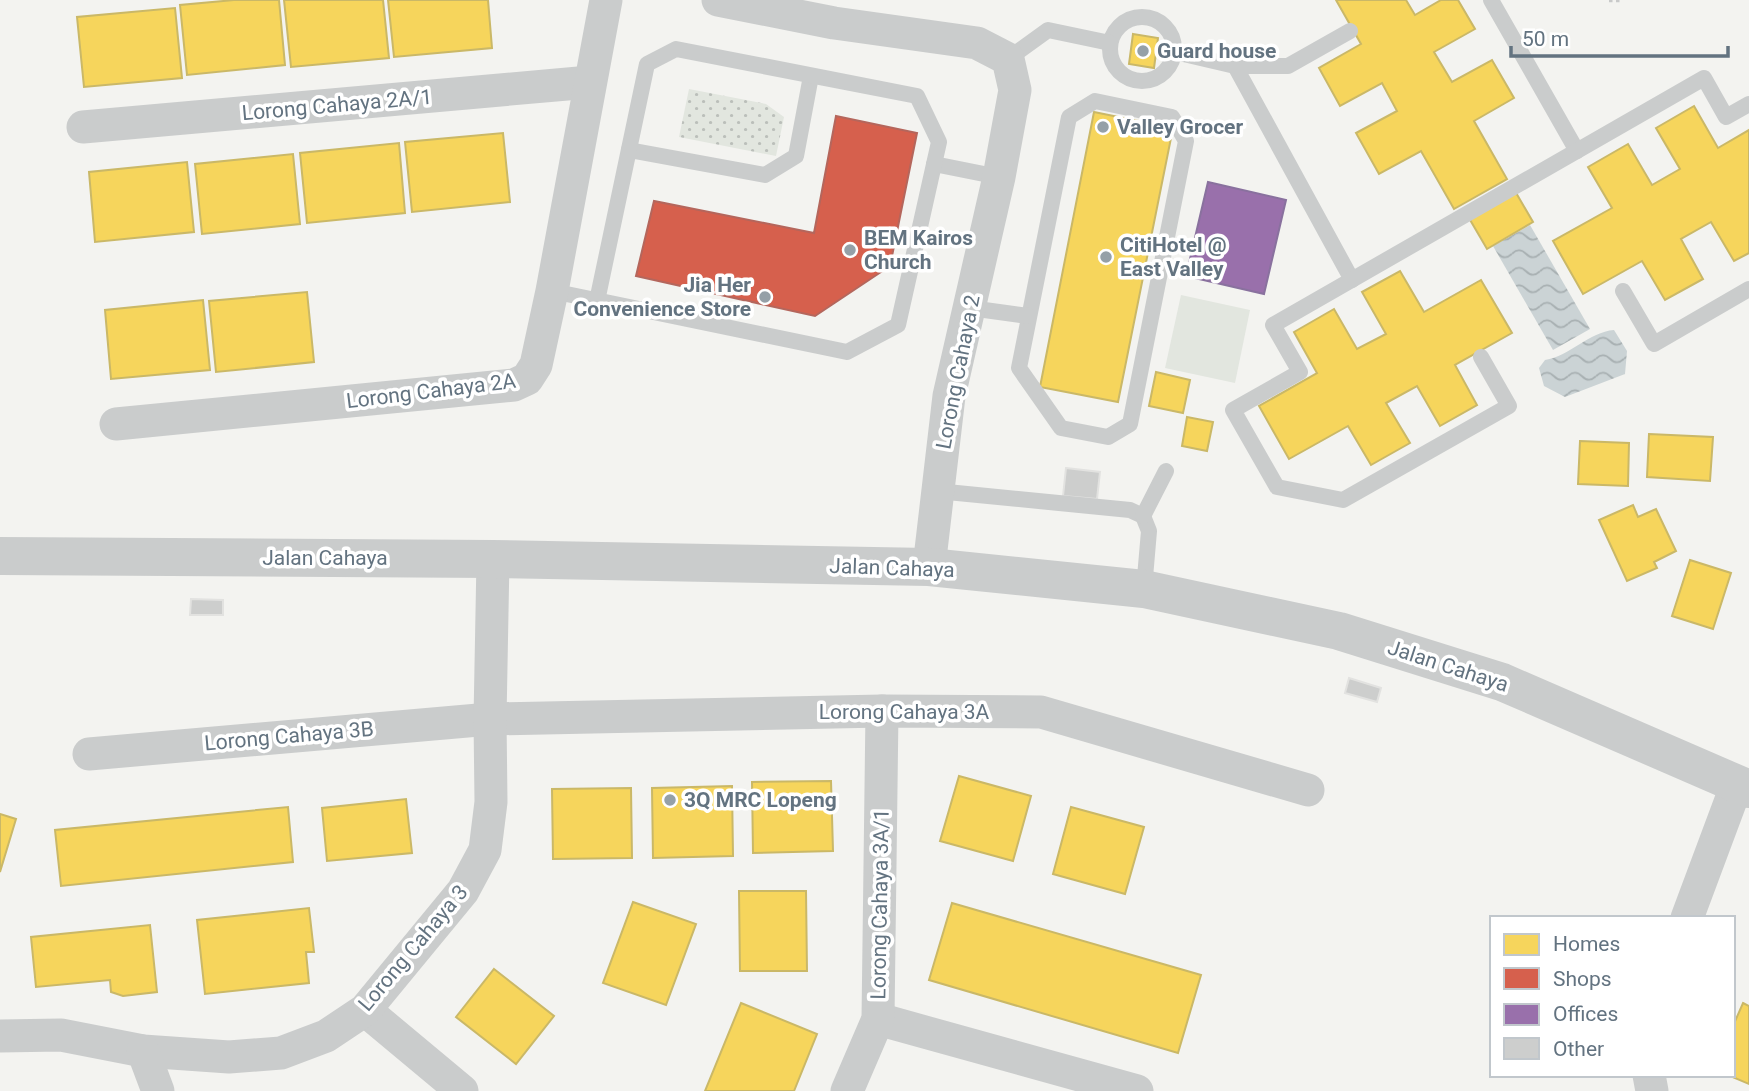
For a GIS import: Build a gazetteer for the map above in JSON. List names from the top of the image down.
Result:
{
  "streets": {
    "street": [
      "Lorong Cahaya 2A/1",
      "Lorong Cahaya 2",
      "Lorong Cahaya 2A",
      "Jalan Cahaya",
      "Lorong Cahaya 3A",
      "Lorong Cahaya 3B",
      "Lorong Cahaya 3A/1",
      "Lorong Cahaya 3"
    ]
  },
  "crossings": [
    ["Lorong Cahaya 2A/1", "Lorong Cahaya 2A"],
    ["Lorong Cahaya 2", "Jalan Cahaya"],
    ["Jalan Cahaya", "Lorong Cahaya 3"],
    ["Lorong Cahaya 3A", "Lorong Cahaya 3B"],
    ["Lorong Cahaya 3A", "Lorong Cahaya 3A/1"],
    ["Lorong Cahaya 3A", "Lorong Cahaya 3"],
    ["Lorong Cahaya 3B", "Lorong Cahaya 3"]
  ],
  "places": [
    "Guard house",
    "Valley Grocer",
    "BEM Kairos Church",
    "CitiHotel @ East Valley",
    "Jia Her Convenience Store",
    "3Q MRC Lopeng"
  ],
  "legend": [
    "Homes",
    "Shops",
    "Offices",
    "Other"
  ],
  "scale_bar": "50 m"
}
